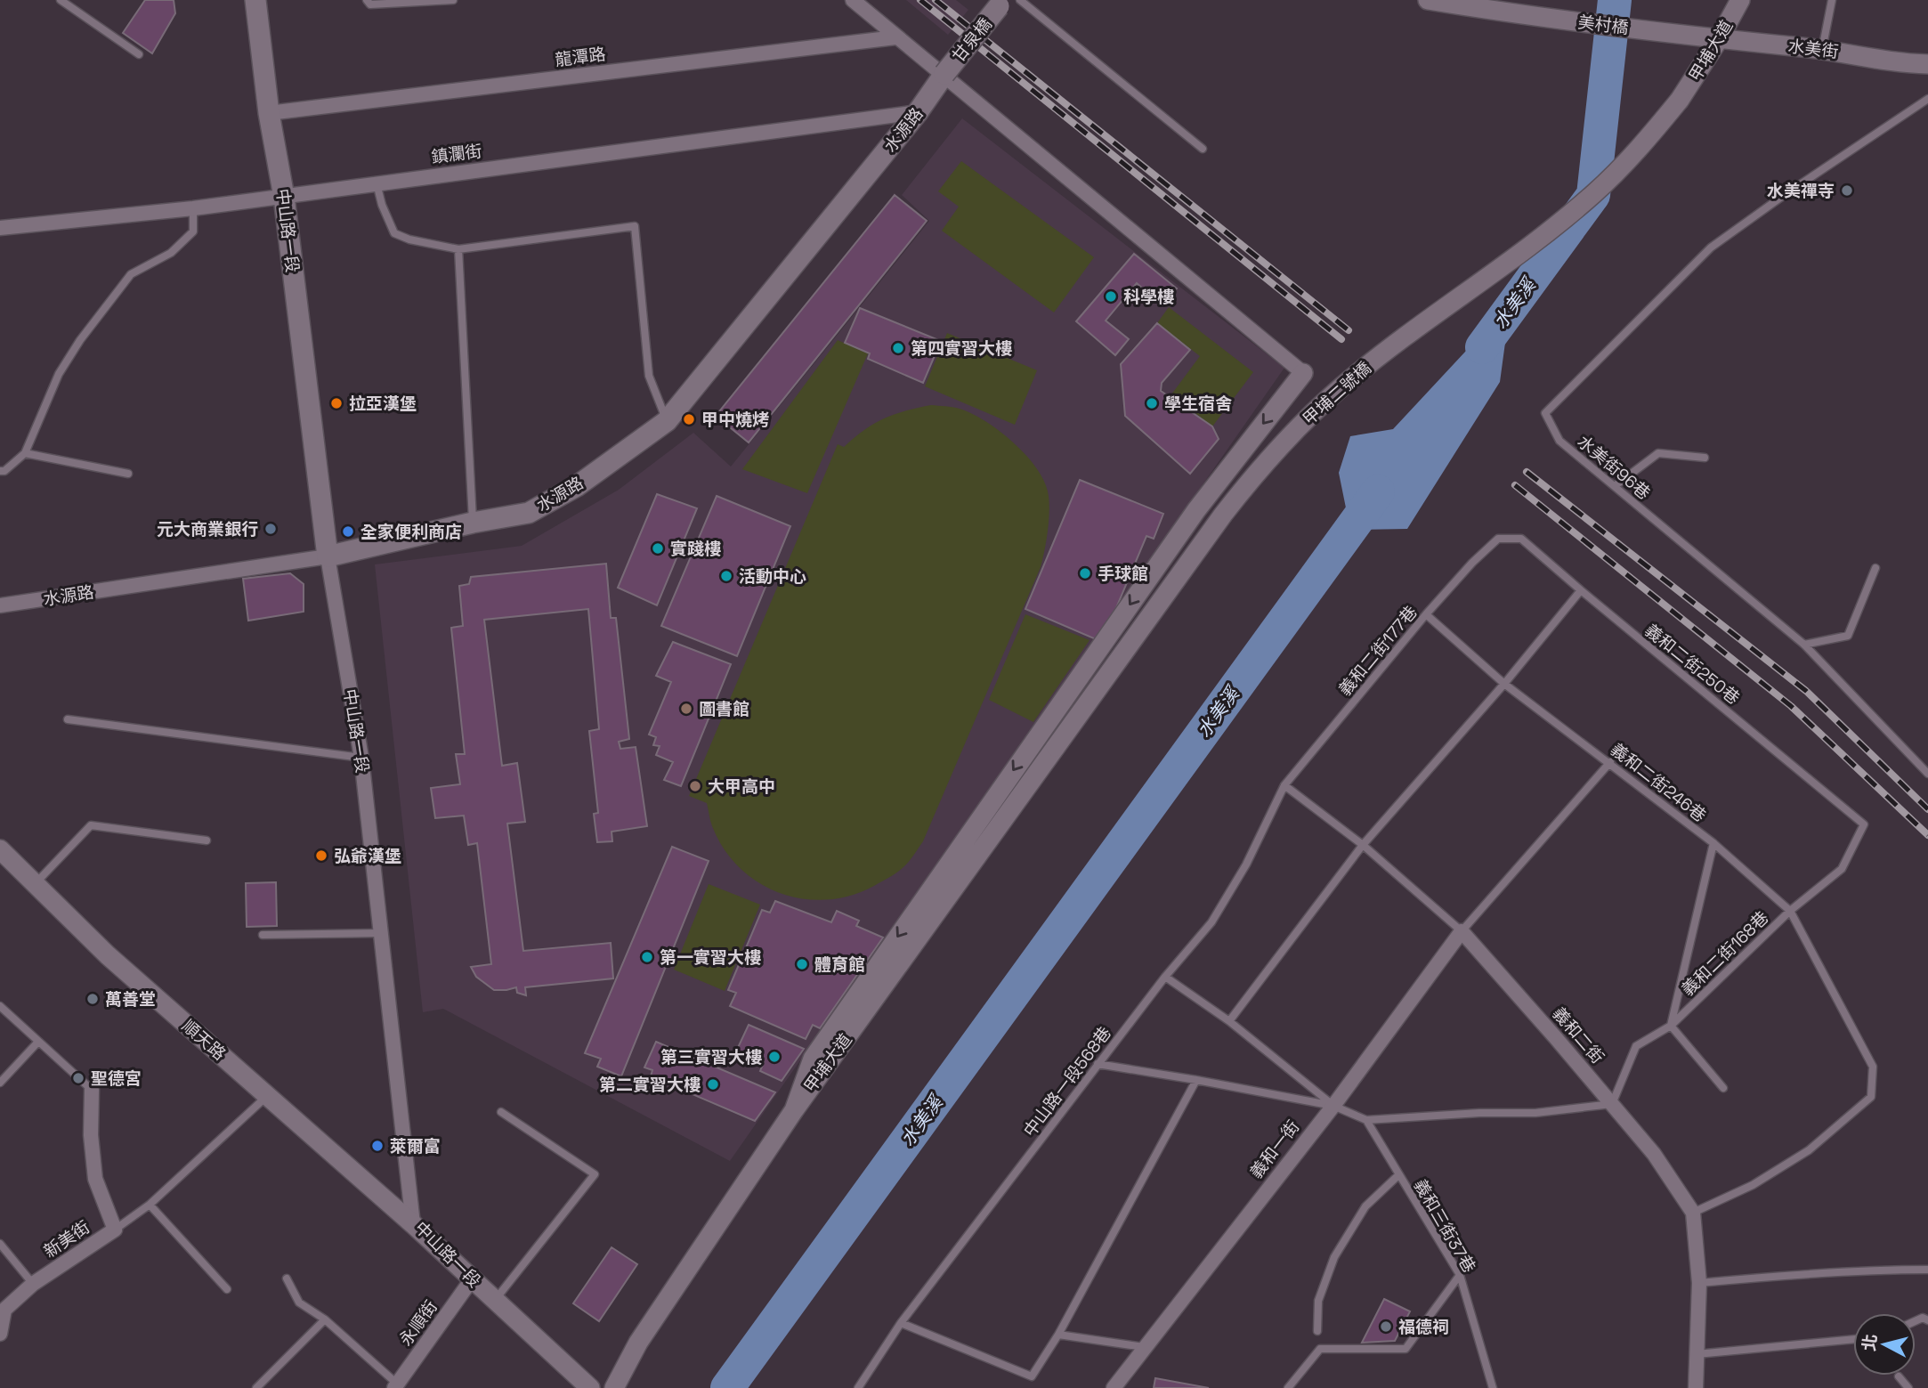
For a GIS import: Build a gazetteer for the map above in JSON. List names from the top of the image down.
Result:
{
  "streets": {
    "main road": ["甘泉橋", "水源路", "中山路一段"],
    "street": [
      "美村橋",
      "水美街",
      "甲埔大道",
      "龍潭路",
      "鎮瀾街",
      "甲埔二號橋",
      "義和二街",
      "順天路",
      "義和一街",
      "新美街",
      "永順街"
    ],
    "lane": [
      "水美街96巷",
      "義和二街177巷",
      "義和二街250巷",
      "義和二街246巷",
      "義和二街168巷",
      "中山路一段568巷",
      "義和三街37巷"
    ]
  },
  "crossings": [
    ["美村橋", "水美街"],
    ["甘泉橋", "水源路"],
    ["水美街", "甲埔大道"],
    ["甲埔大道", "甲埔二號橋"],
    ["龍潭路", "中山路一段"],
    ["水源路", "鎮瀾街"],
    ["水源路", "中山路一段"],
    ["鎮瀾街", "中山路一段"],
    ["中山路一段", "順天路"],
    ["中山路一段", "永順街"],
    ["義和二街177巷", "義和二街250巷"],
    ["義和二街177巷", "義和二街246巷"],
    ["義和二街177巷", "義和二街"],
    ["義和二街177巷", "中山路一段568巷"],
    ["義和二街250巷", "義和二街168巷"],
    ["義和二街246巷", "義和二街168巷"],
    ["義和二街168巷", "義和二街"],
    ["義和二街", "中山路一段568巷"],
    ["義和二街", "義和一街"]
  ],
  "water": ["水美溪"],
  "places": [
    "水美禪寺",
    "科學樓",
    "第四實習大樓",
    "拉亞漢堡",
    "學生宿舍",
    "甲中燒烤",
    "元大商業銀行",
    "全家便利商店",
    "實踐樓",
    "手球館",
    "活動中心",
    "圖書館",
    "大甲高中",
    "弘爺漢堡",
    "第一實習大樓",
    "體育館",
    "萬善堂",
    "第三實習大樓",
    "聖德宮",
    "第二實習大樓",
    "萊爾富",
    "福德祠"
  ],
  "north": "left"
}
